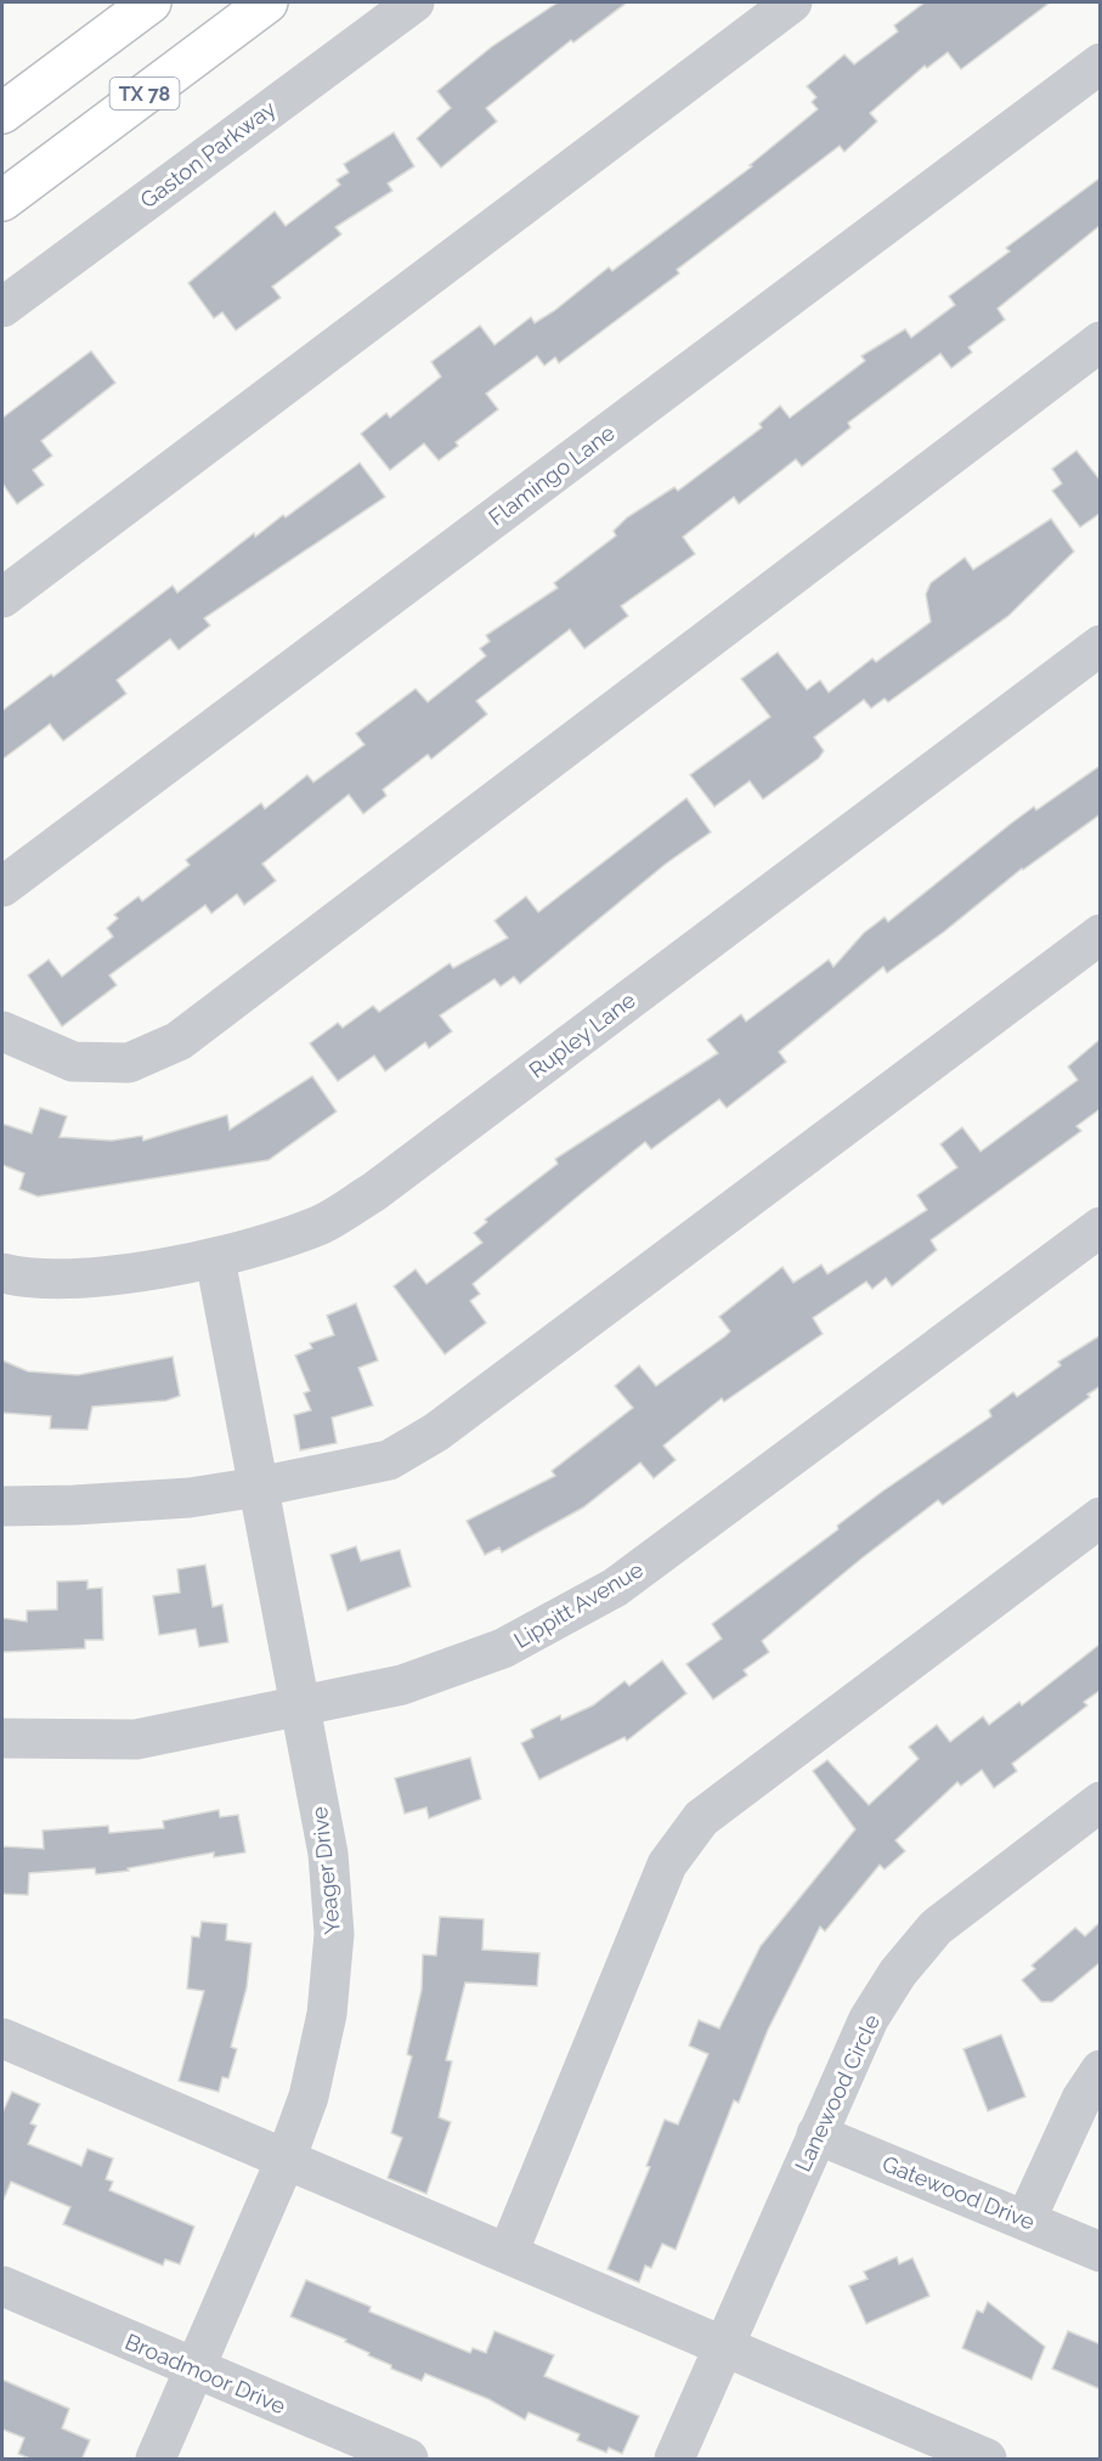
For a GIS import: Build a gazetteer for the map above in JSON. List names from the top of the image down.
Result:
{
  "streets": {
    "main road": ["TX 78"],
    "street": [
      "Gaston Parkway",
      "Flamingo Lane",
      "Rupley Lane",
      "Lippitt Avenue",
      "Yeager Drive",
      "Lanewood Circle",
      "Gatewood Drive",
      "Broadmoor Drive"
    ]
  },
  "crossings": [
    ["Rupley Lane", "Yeager Drive"],
    ["Lippitt Avenue", "Yeager Drive"],
    ["Yeager Drive", "Broadmoor Drive"],
    ["Lanewood Circle", "Gatewood Drive"]
  ]
}
